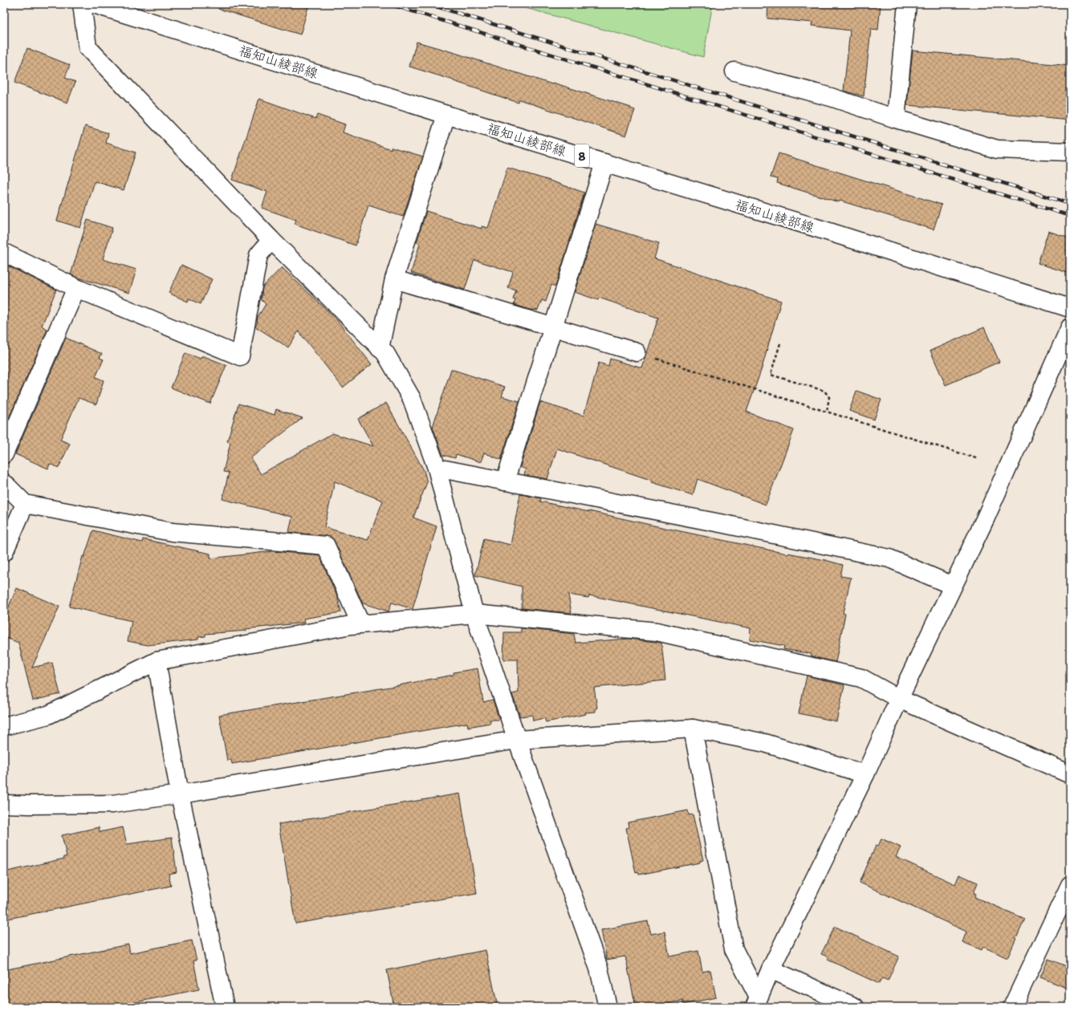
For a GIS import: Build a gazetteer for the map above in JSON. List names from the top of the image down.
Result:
{
  "streets": {
    "street": ["福知山綾部線", "8"]
  }
}
